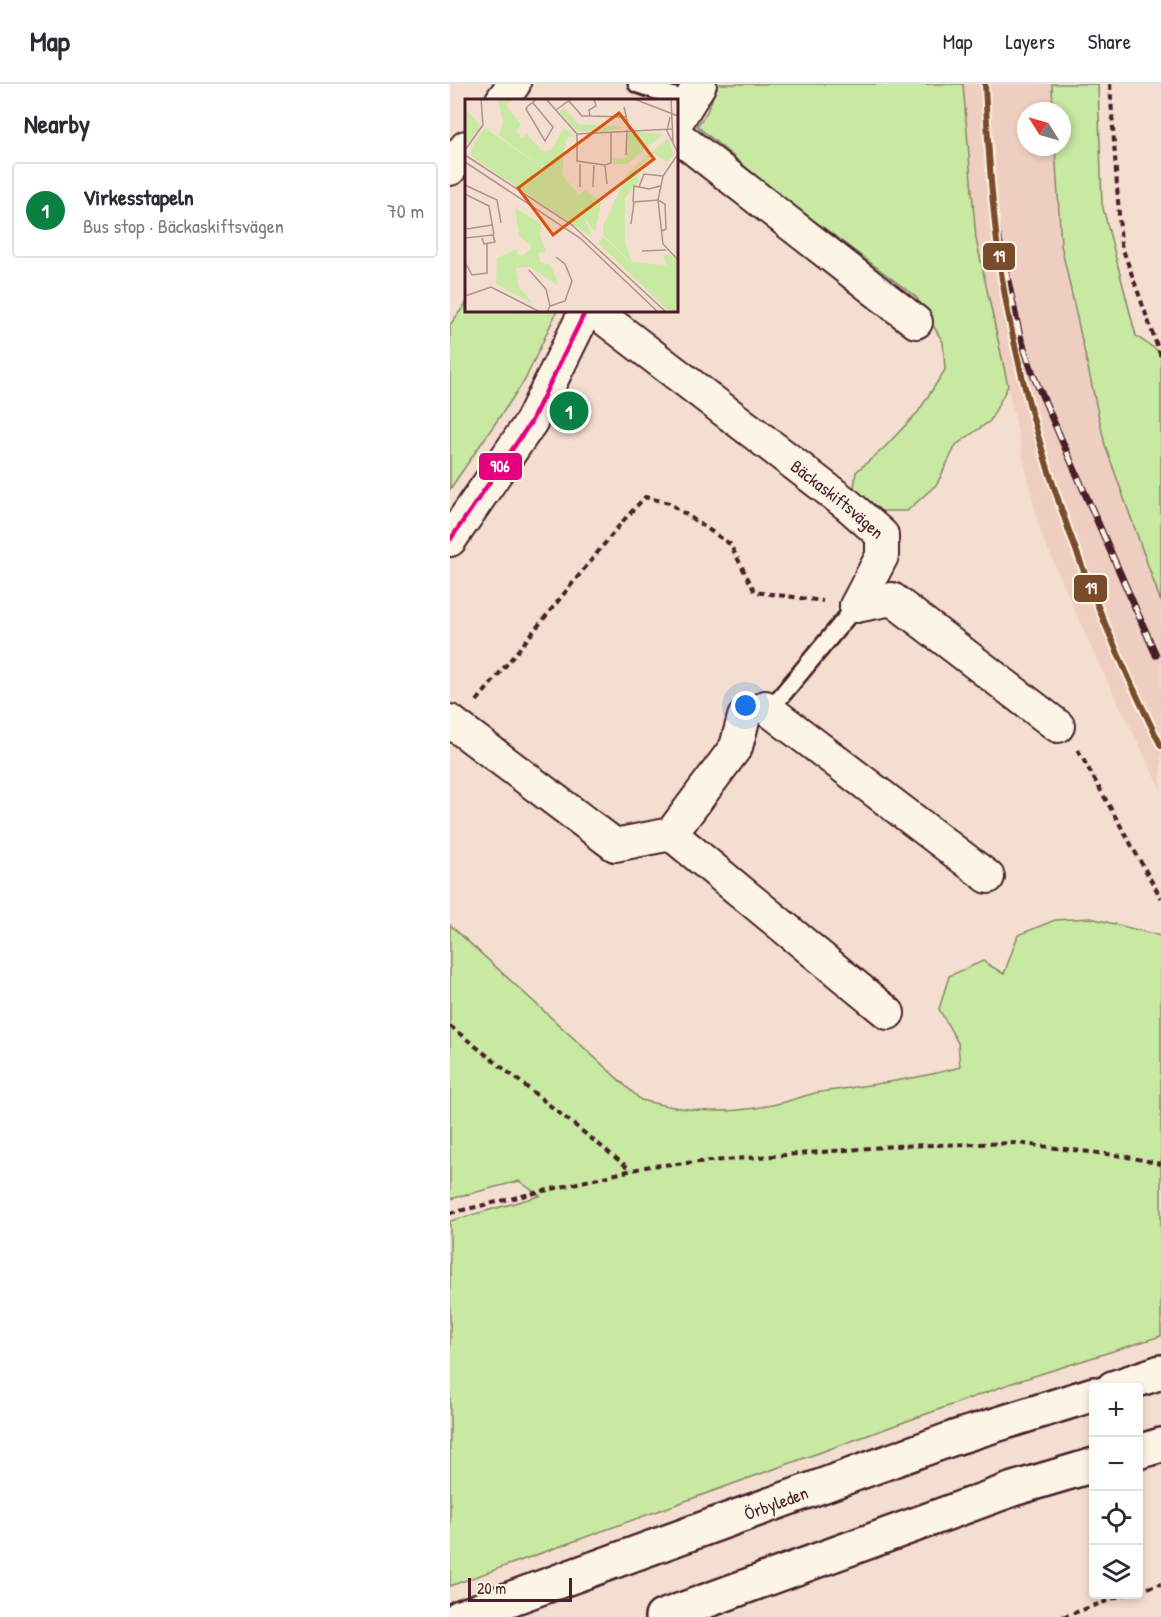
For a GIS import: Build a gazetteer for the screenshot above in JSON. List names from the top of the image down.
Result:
{
  "streets": {
    "main road": ["Örbyleden"],
    "street": ["Bäckaskiftsvägen"]
  },
  "lines": ["transit line 19", "transit line 906"],
  "scale_bar": "20 m",
  "north": "top left",
  "page": {
    "header": "Map",
    "nav": ["Map", "Layers", "Share"],
    "heading": "Nearby",
    "list": [
      {
        "mark": "1",
        "name": "Virkesstapeln",
        "note": "Bus stop · Bäckaskiftsvägen",
        "value": "70 m"
      }
    ],
    "pins": "1",
    "map_buttons": ["+", "−"],
    "scale": "20 m"
  }
}
